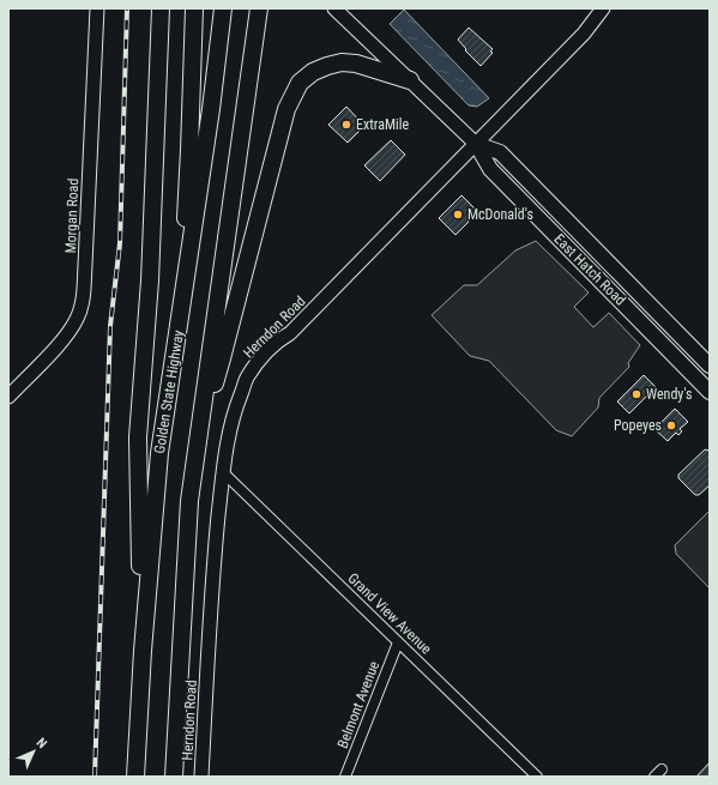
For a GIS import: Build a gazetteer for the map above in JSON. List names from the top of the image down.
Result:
{
  "streets": {
    "highway": ["Golden State Highway"],
    "main road": ["East Hatch Road"],
    "street": [
      "Morgan Road",
      "Herndon Road",
      "Grand View Avenue",
      "Belmont Avenue"
    ]
  },
  "crossings": [
    ["East Hatch Road", "Herndon Road"],
    ["Herndon Road", "Grand View Avenue"],
    ["Grand View Avenue", "Belmont Avenue"]
  ],
  "places": [
    "ExtraMile",
    "McDonald's",
    "Wendy's",
    "Popeyes"
  ],
  "north": "top right"
}
